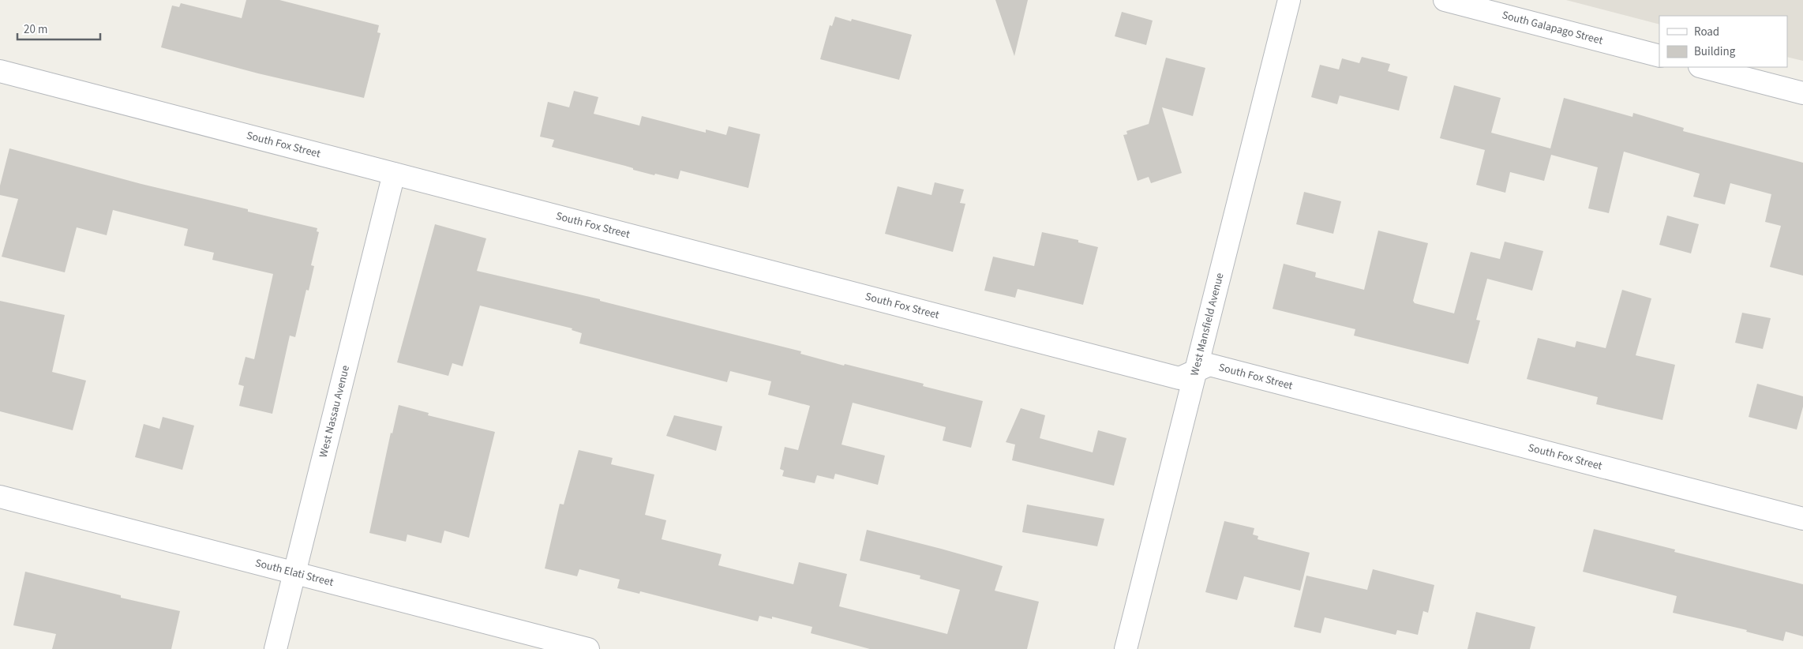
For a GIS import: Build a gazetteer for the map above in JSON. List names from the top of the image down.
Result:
{
  "streets": {
    "street": [
      "South Galapago Street",
      "South Fox Street",
      "West Mansfield Avenue",
      "West Nassau Avenue",
      "South Elati Street"
    ]
  },
  "crossings": [
    ["South Fox Street", "West Mansfield Avenue"],
    ["South Fox Street", "West Nassau Avenue"],
    ["West Nassau Avenue", "South Elati Street"]
  ],
  "legend": ["Road", "Building"],
  "scale_bar": "20 m"
}
